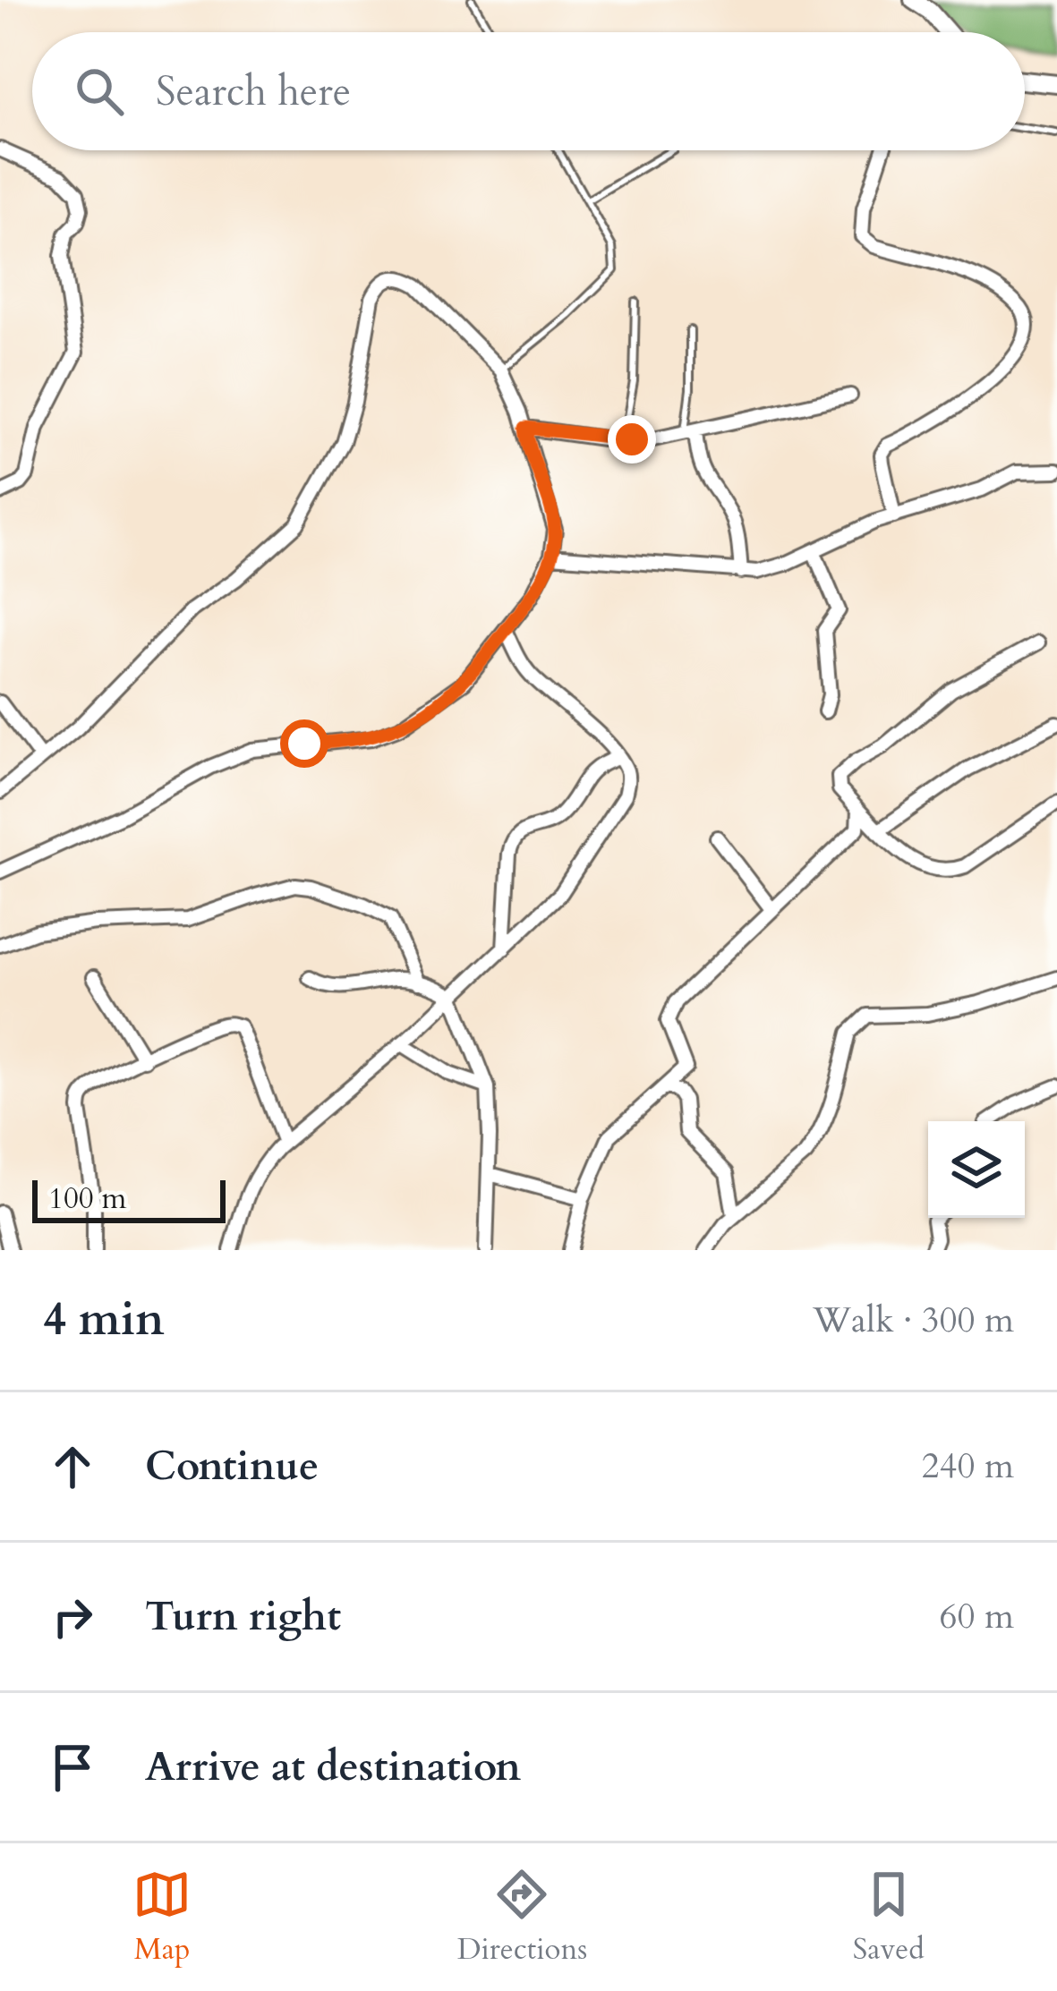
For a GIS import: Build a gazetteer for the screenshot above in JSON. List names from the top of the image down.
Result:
{
  "scale_bar": "100 m",
  "page": {
    "search": "Search here",
    "scale": "100 m",
    "heading": ["4 min", "Walk · 300 m"],
    "list": [
      ["Continue", "240 m"],
      ["Turn right", "60 m"],
      "Arrive at destination"
    ],
    "nav": ["Map", "Directions", "Saved"]
  }
}
